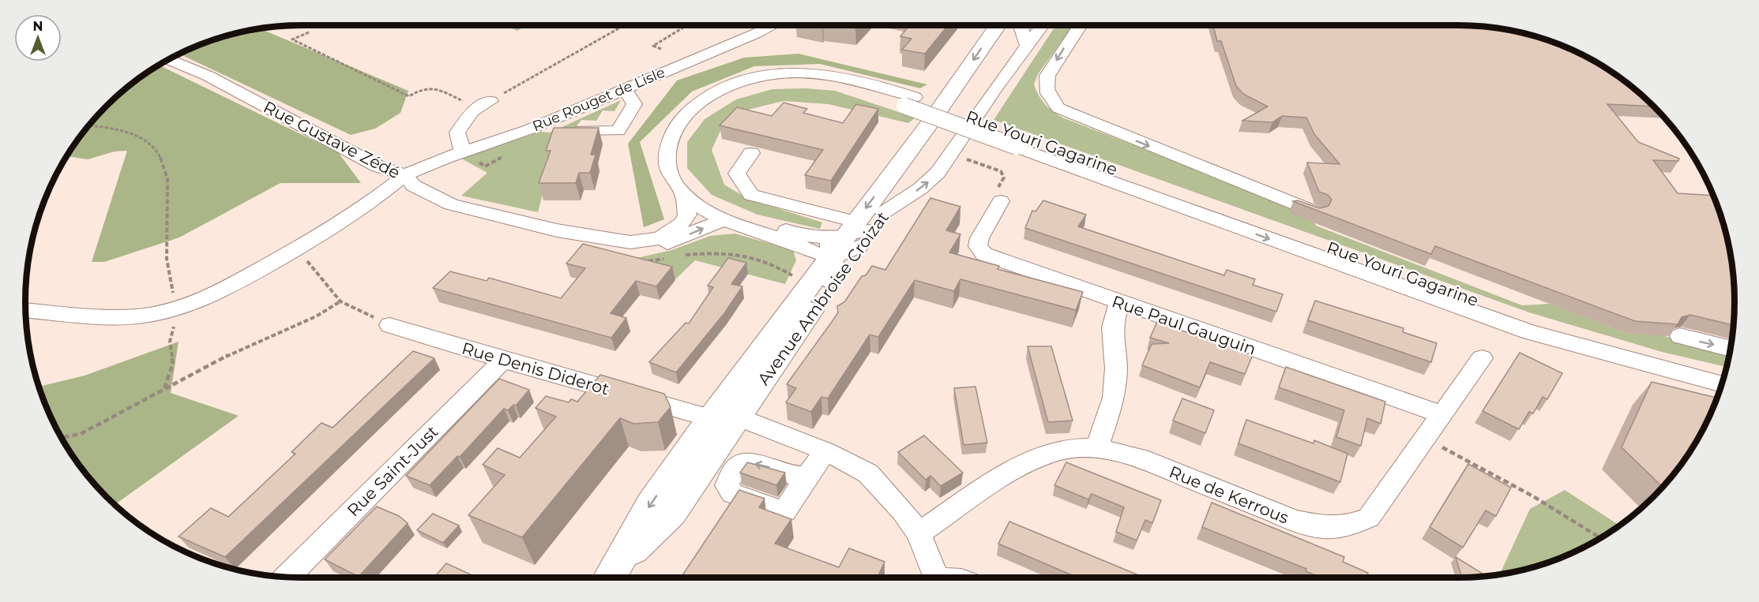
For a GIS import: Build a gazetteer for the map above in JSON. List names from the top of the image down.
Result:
{
  "streets": {
    "main road": ["Avenue Ambroise Croizat"],
    "street": [
      "Rue Rouget de Lisle",
      "Rue Gustave Zédé",
      "Rue Youri Gagarine",
      "Rue Paul Gauguin",
      "Rue Denis Diderot",
      "Rue Saint-Just",
      "Rue de Kerrous"
    ]
  },
  "crossings": [
    ["Rue Rouget de Lisle", "Rue Gustave Zédé"],
    ["Avenue Ambroise Croizat", "Rue Denis Diderot"],
    ["Rue Paul Gauguin", "Rue de Kerrous"],
    ["Rue Denis Diderot", "Rue Saint-Just"],
    ["Rue Denis Diderot", "Rue de Kerrous"]
  ],
  "north": "top"
}
